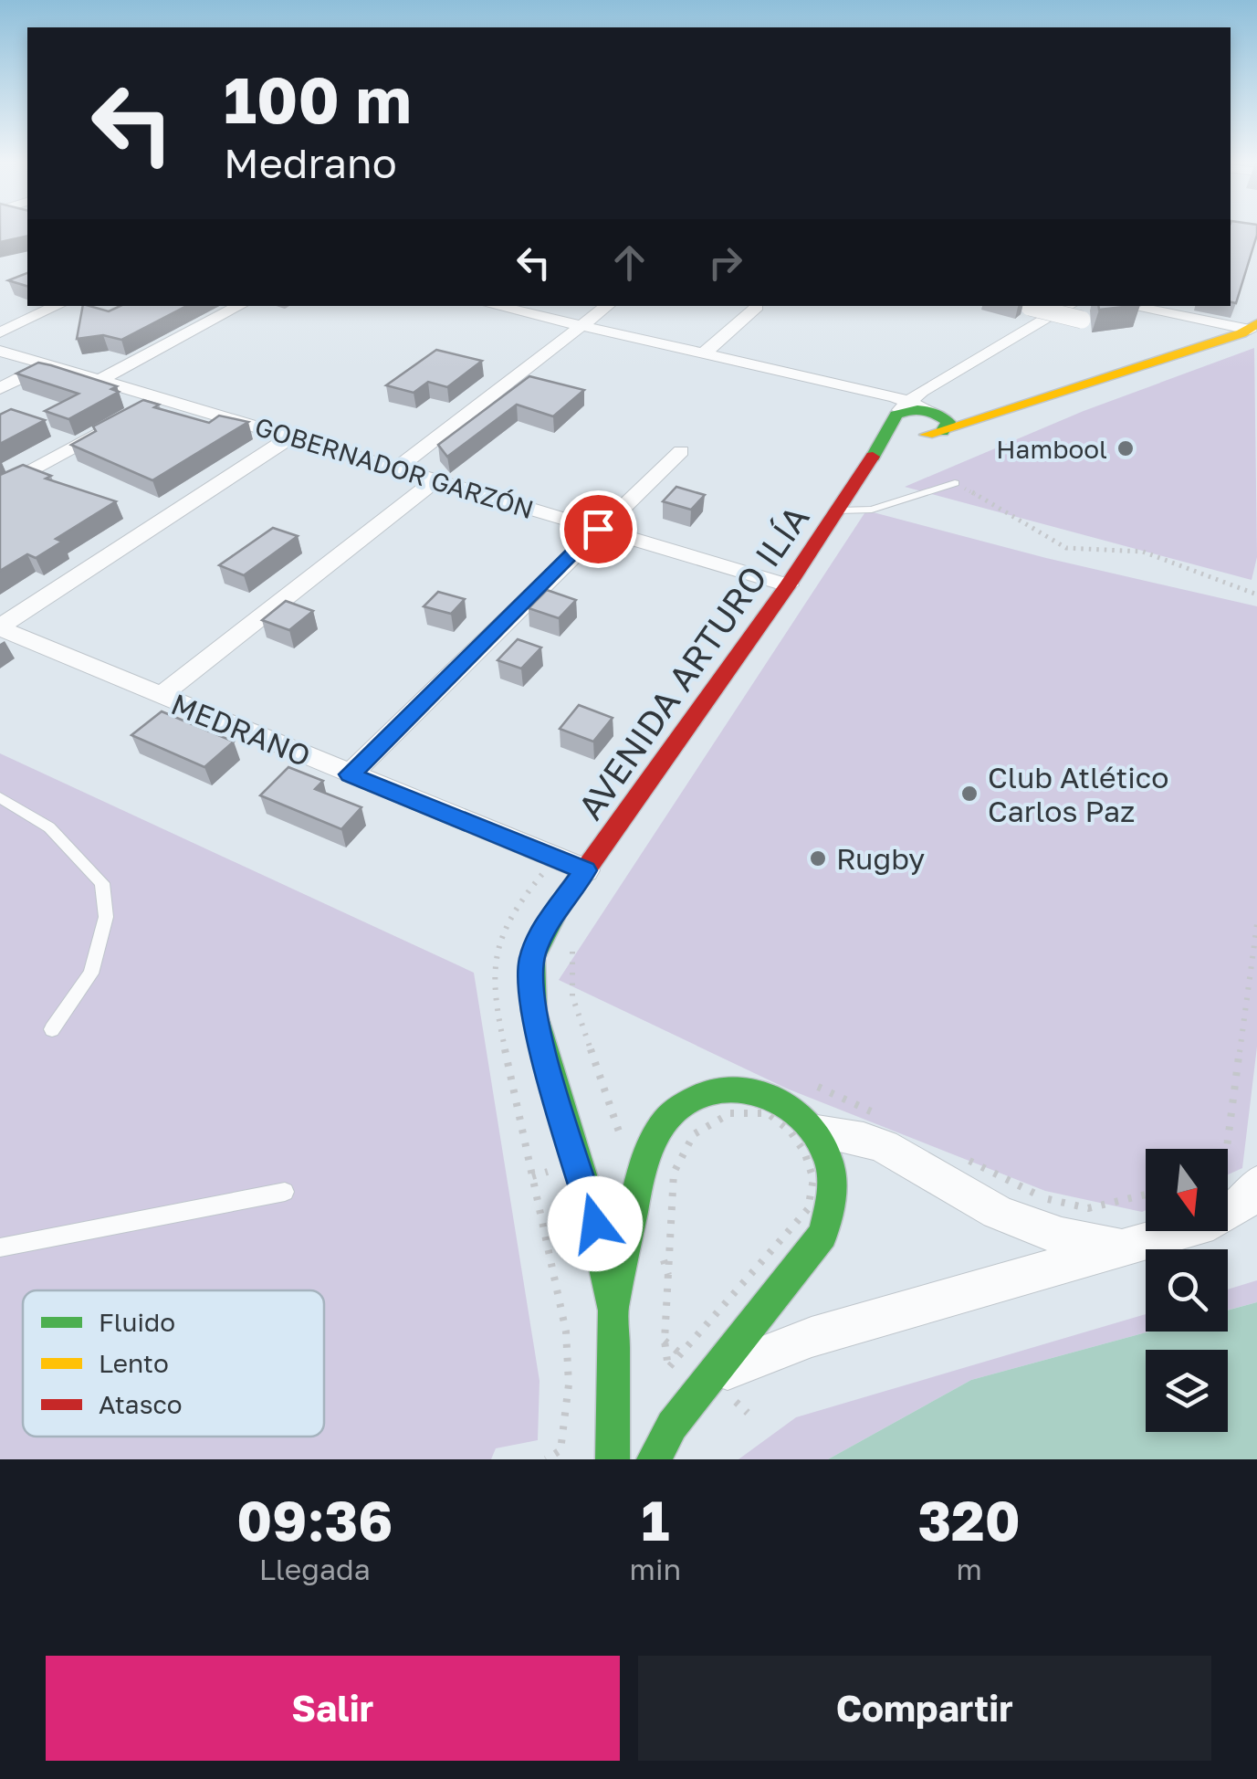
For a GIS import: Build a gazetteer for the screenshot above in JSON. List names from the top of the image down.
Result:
{
  "streets": {
    "main road": ["AVENIDA ARTURO ILÍA"],
    "street": ["GOBERNADOR GARZÓN", "MEDRANO"]
  },
  "crossings": [
    ["GOBERNADOR GARZÓN", "AVENIDA ARTURO ILÍA"],
    ["AVENIDA ARTURO ILÍA", "MEDRANO"]
  ],
  "places": ["Hambool", "Club Atlético Carlos Paz", "Rugby"],
  "legend": ["Fluido", "Lento", "Atasco"],
  "north": "bottom",
  "page": {
    "turn": ["100 m", "Medrano"],
    "eta": [
      "09:36",
      "Llegada",
      "1",
      "min",
      "320",
      "m"
    ],
    "buttons": ["Salir", "Compartir"]
  }
}
